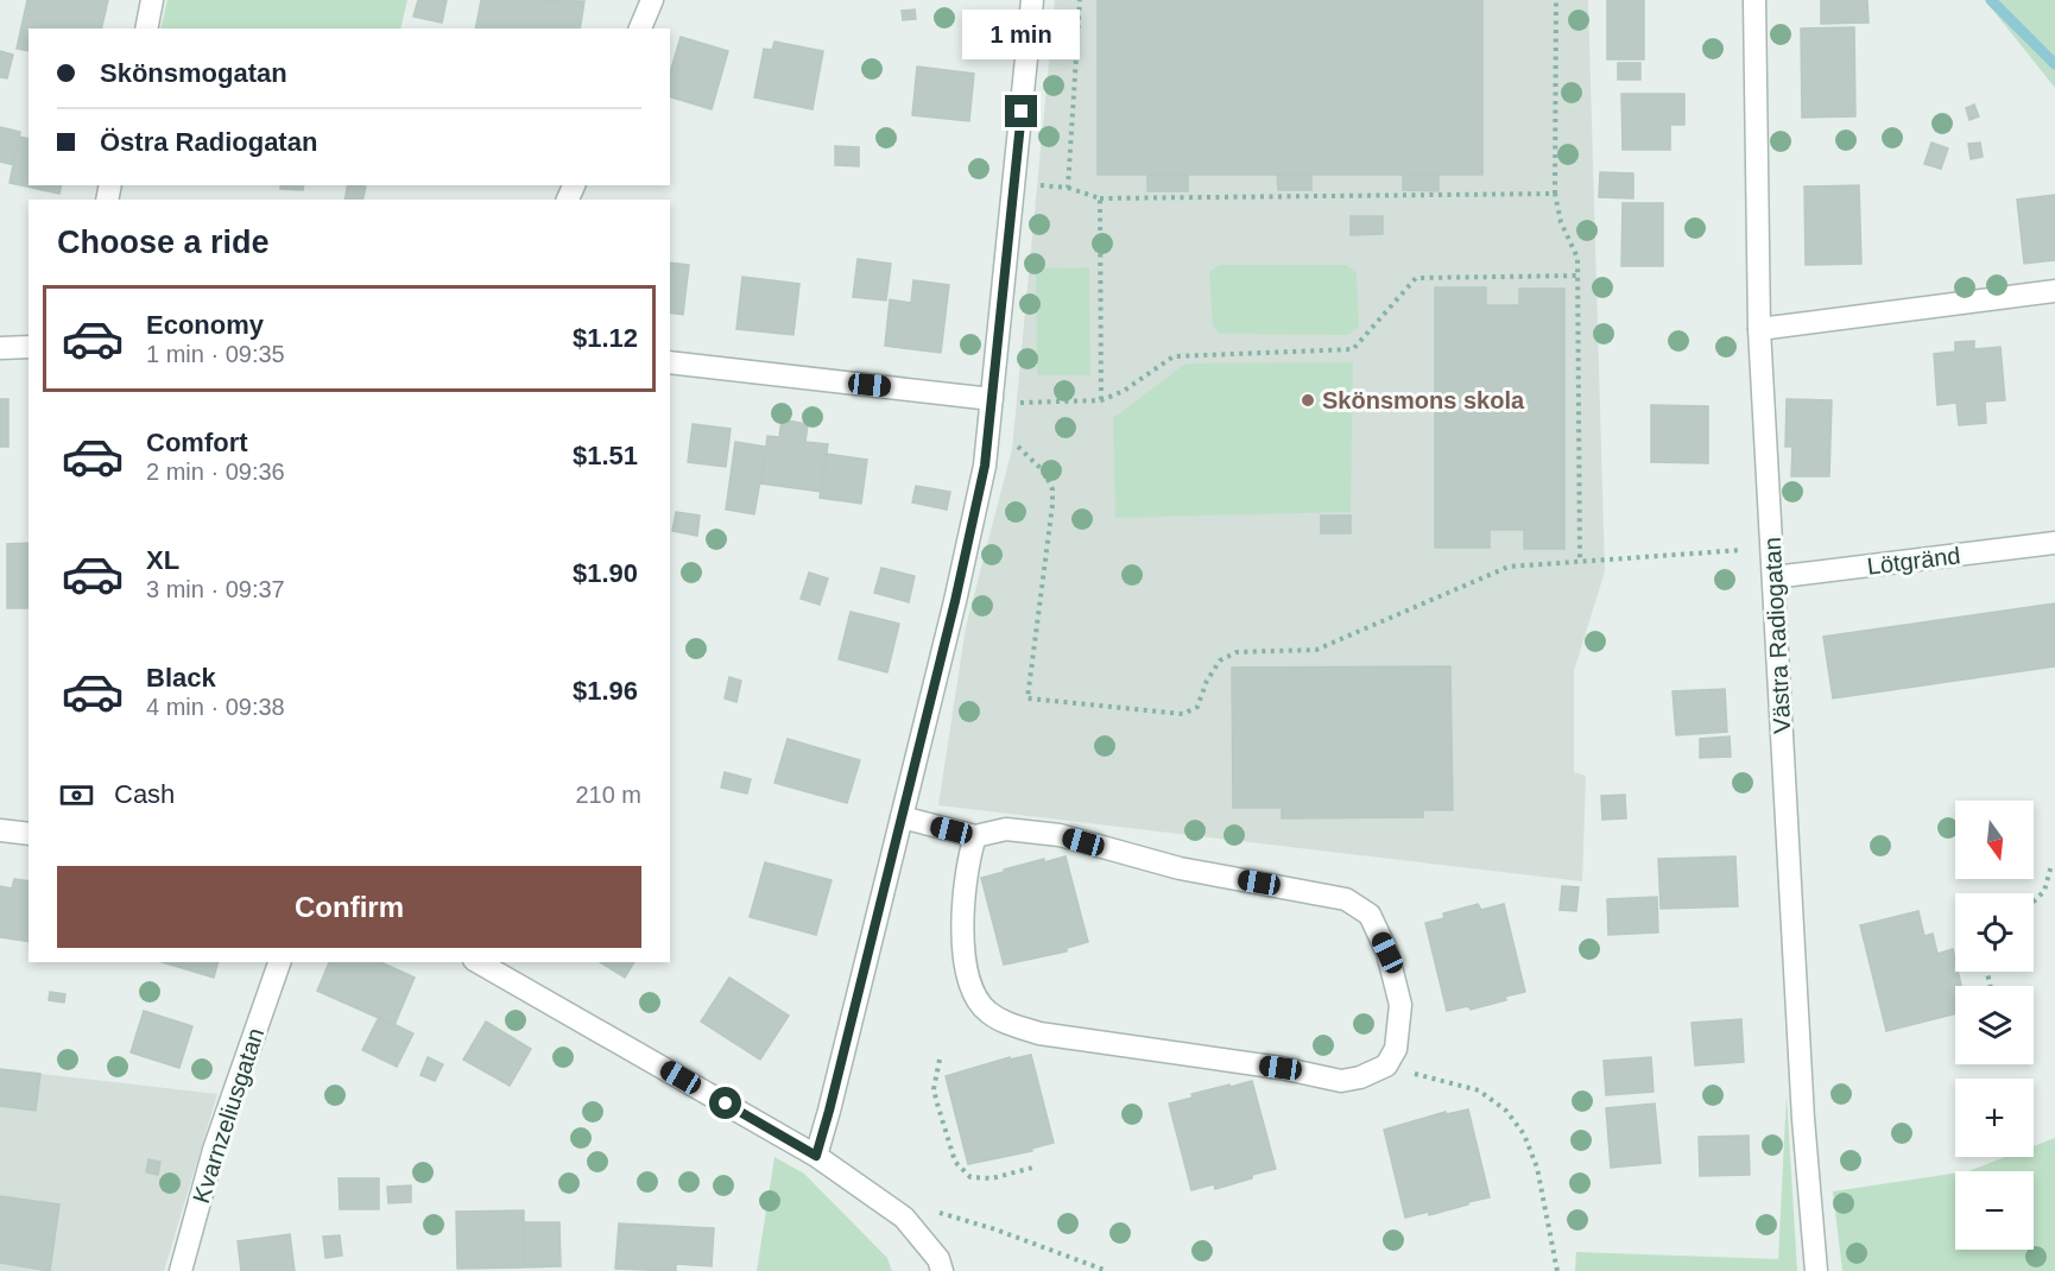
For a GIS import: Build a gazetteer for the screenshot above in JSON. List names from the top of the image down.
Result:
{
  "streets": {
    "street": ["Lötgränd", "Västra Radiogatan", "Kvarnzeliusgatan"]
  },
  "crossings": [
    ["Lötgränd", "Västra Radiogatan"]
  ],
  "places": ["Skönsmons skola"],
  "north": "bottom",
  "page": {
    "bubble": "1 min",
    "banner": ["Skönsmogatan", "Östra Radiogatan"],
    "heading": "Choose a ride",
    "list": [
      {
        "name": "Economy",
        "note": "1 min · 09:35",
        "value": "$1.12"
      },
      {
        "name": "Comfort",
        "note": "2 min · 09:36",
        "value": "$1.51"
      },
      {
        "name": "XL",
        "note": "3 min · 09:37",
        "value": "$1.90"
      },
      {
        "name": "Black",
        "note": "4 min · 09:38",
        "value": "$1.96"
      }
    ],
    "pay": ["Cash", "210 m"],
    "map_buttons": ["+", "−"],
    "buttons": "Confirm"
  }
}
